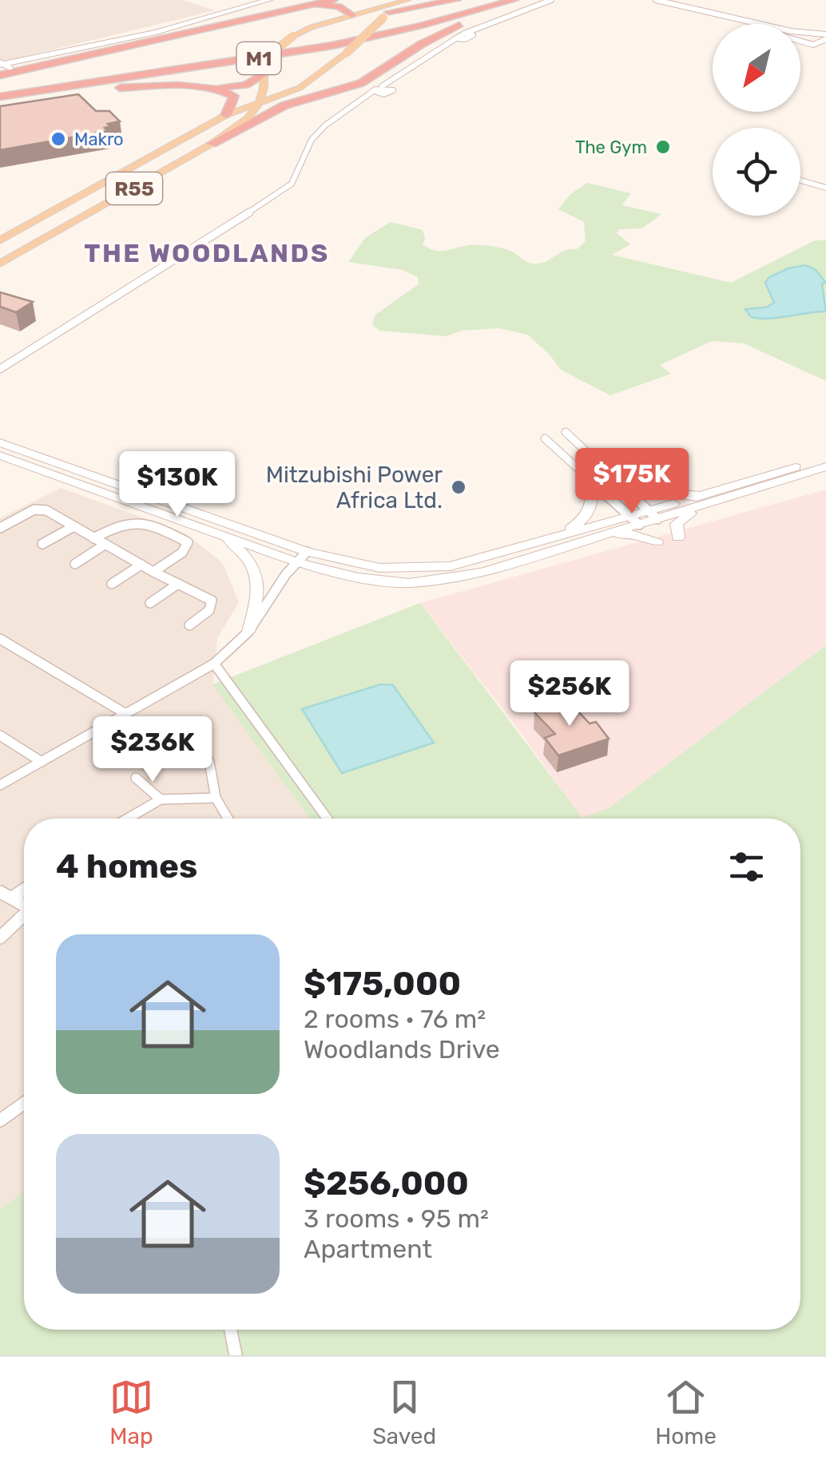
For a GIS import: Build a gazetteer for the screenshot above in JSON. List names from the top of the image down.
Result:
{
  "streets": {
    "highway": ["M1"],
    "main road": ["R55"]
  },
  "districts": ["THE WOODLANDS"],
  "places": ["Makro", "The Gym", "Mitzubishi Power Africa Ltd."],
  "north": "bottom left",
  "page": {
    "price": [
      "$175K",
      "$130K",
      "$256K",
      "$236K"
    ],
    "heading": "4 homes",
    "list": [
      {
        "name": "$175,000",
        "note": "2 rooms · 76 m² · Woodlands Drive"
      },
      {
        "name": "$256,000",
        "note": "3 rooms · 95 m² · Apartment"
      }
    ],
    "tabs": ["Map", "Saved", "Home"]
  }
}
